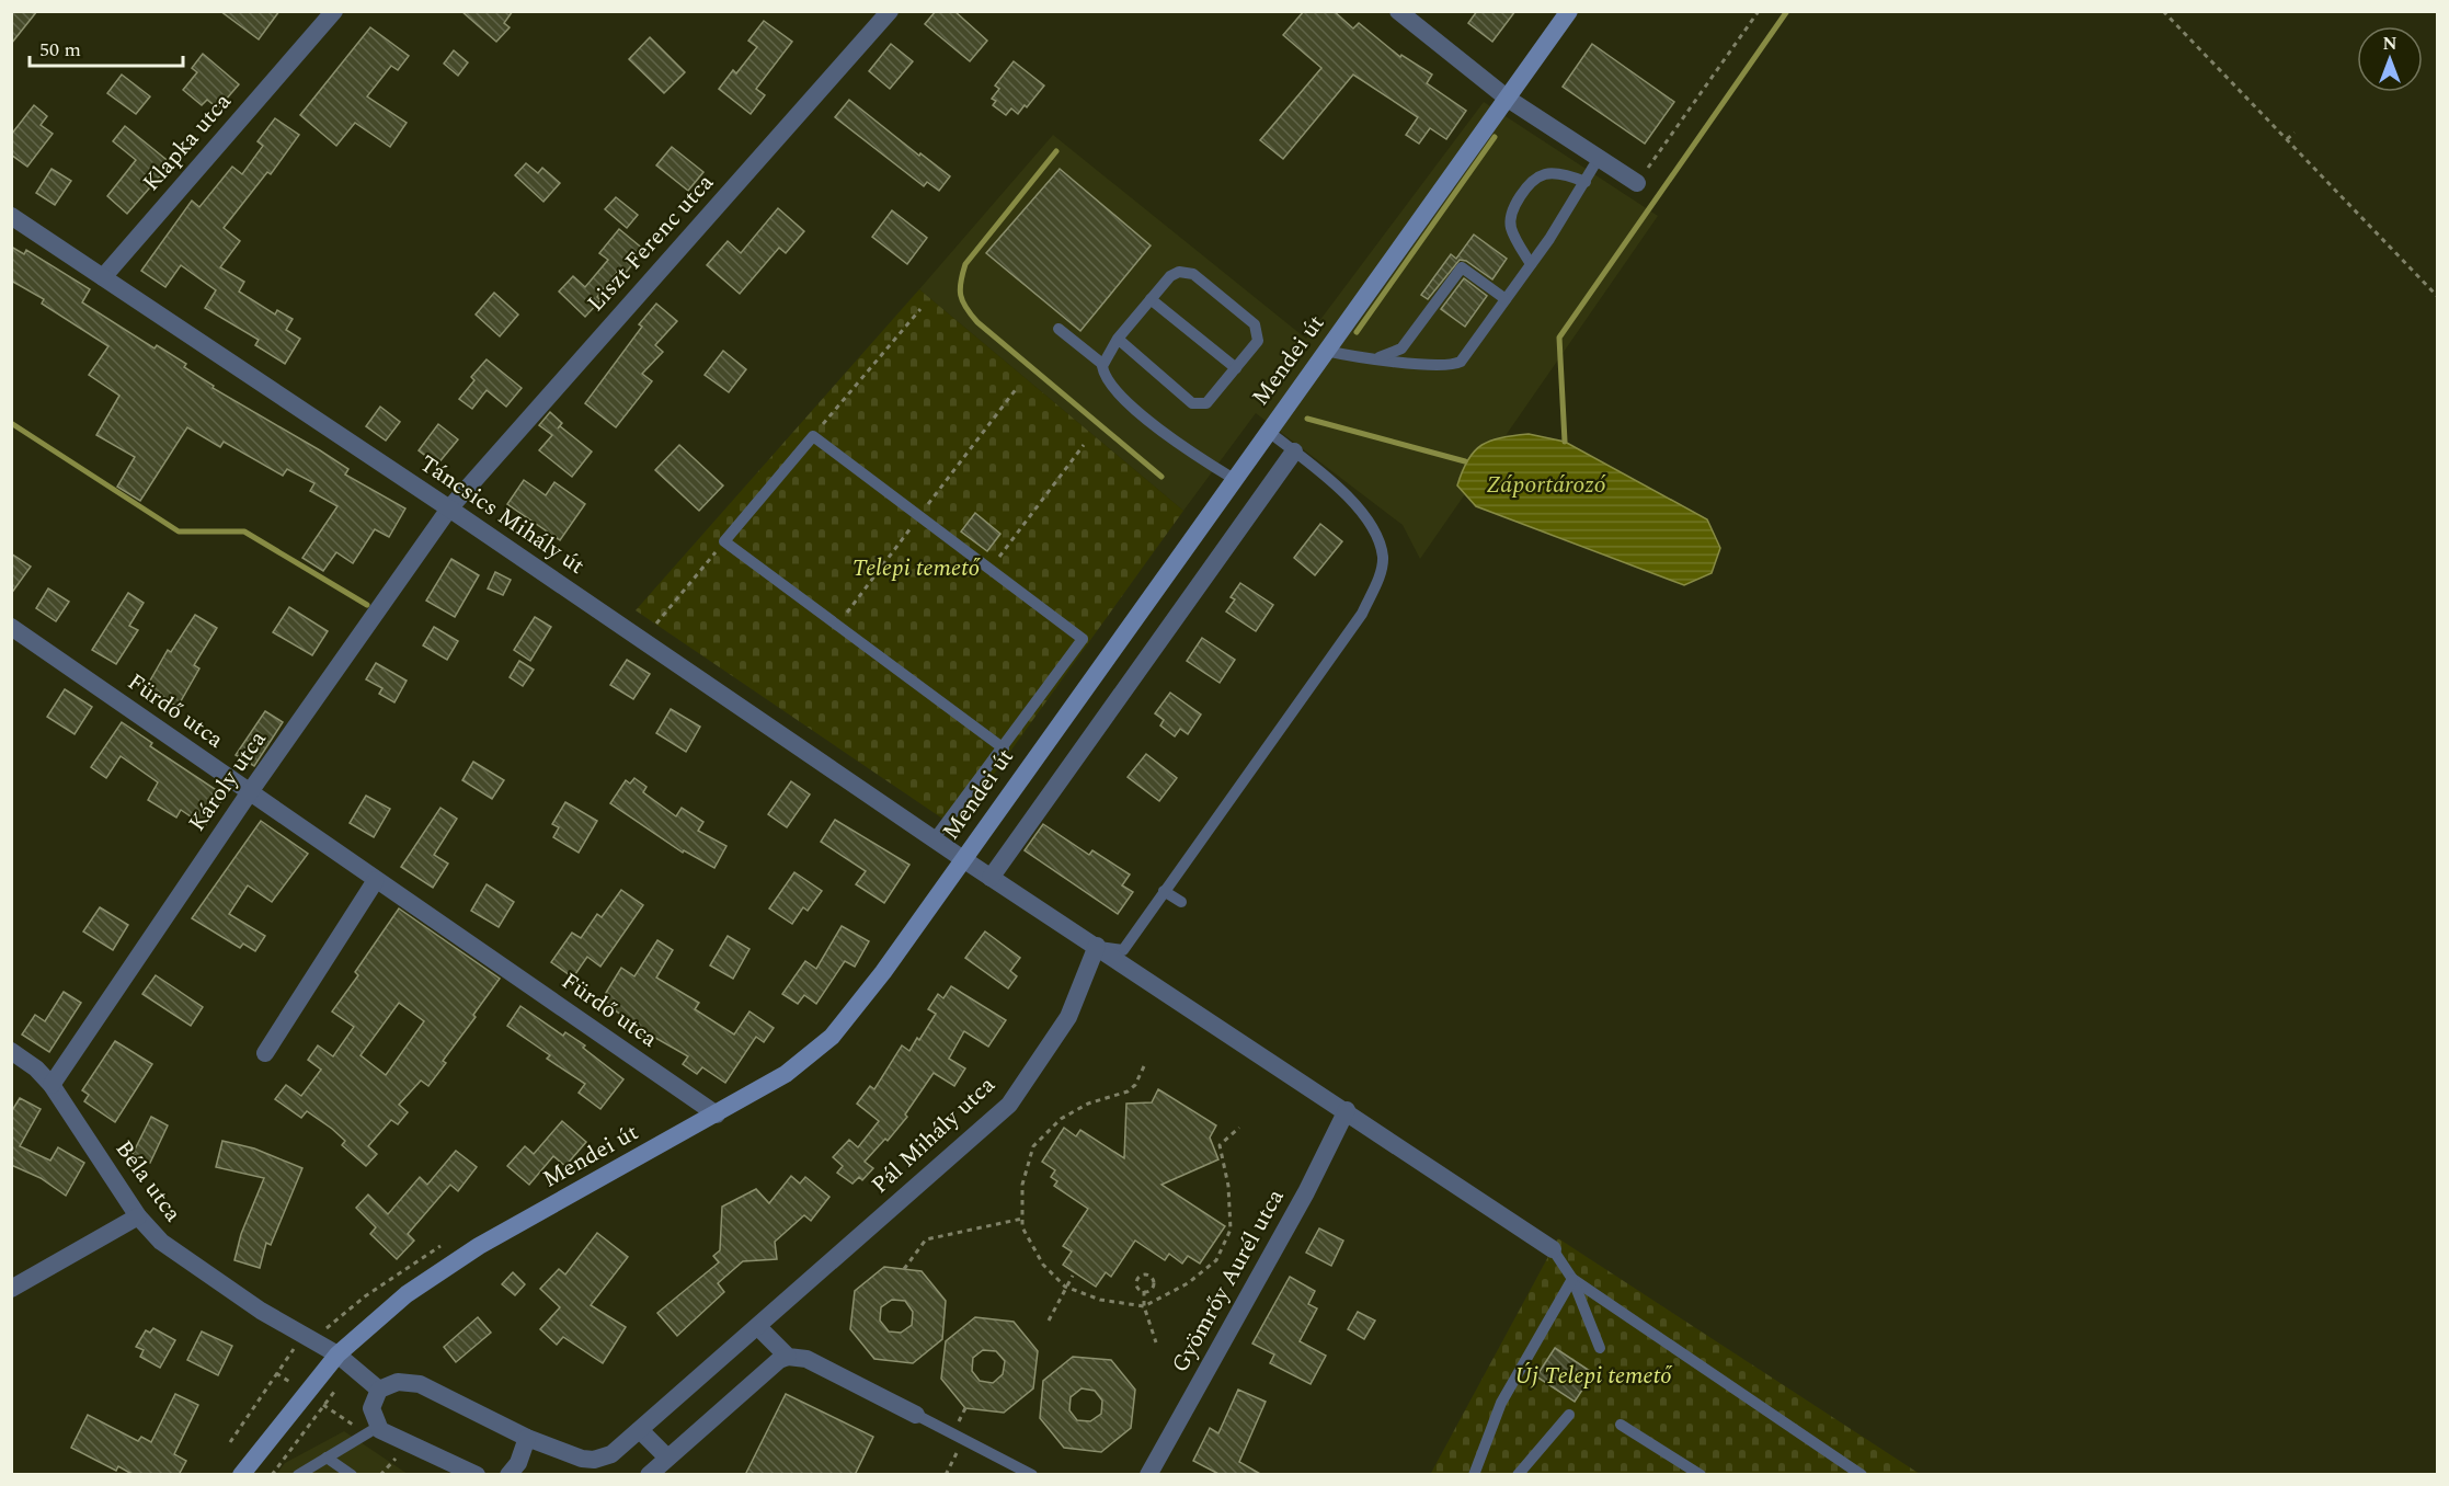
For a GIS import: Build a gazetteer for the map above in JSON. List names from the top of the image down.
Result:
{
  "streets": {
    "main road": ["Mendei út"],
    "street": [
      "Klapka utca",
      "Liszt Ferenc utca",
      "Táncsics Mihály út",
      "Fürdő utca",
      "Károly utca",
      "Pál Mihály utca",
      "Béla utca",
      "Gyömrőy Aurél utca"
    ]
  },
  "crossings": [
    ["Klapka utca", "Táncsics Mihály út"],
    ["Liszt Ferenc utca", "Táncsics Mihály út"],
    ["Liszt Ferenc utca", "Károly utca"],
    ["Mendei út", "Táncsics Mihály út"],
    ["Mendei út", "Fürdő utca"],
    ["Mendei út", "Béla utca"],
    ["Táncsics Mihály út", "Károly utca"],
    ["Táncsics Mihály út", "Pál Mihály utca"],
    ["Táncsics Mihály út", "Gyömrőy Aurél utca"],
    ["Fürdő utca", "Károly utca"],
    ["Károly utca", "Béla utca"]
  ],
  "water": ["Záportározó"],
  "parks": ["Telepi temető", "Új Telepi temető"],
  "scale_bar": "50 m",
  "north": "top"
}
